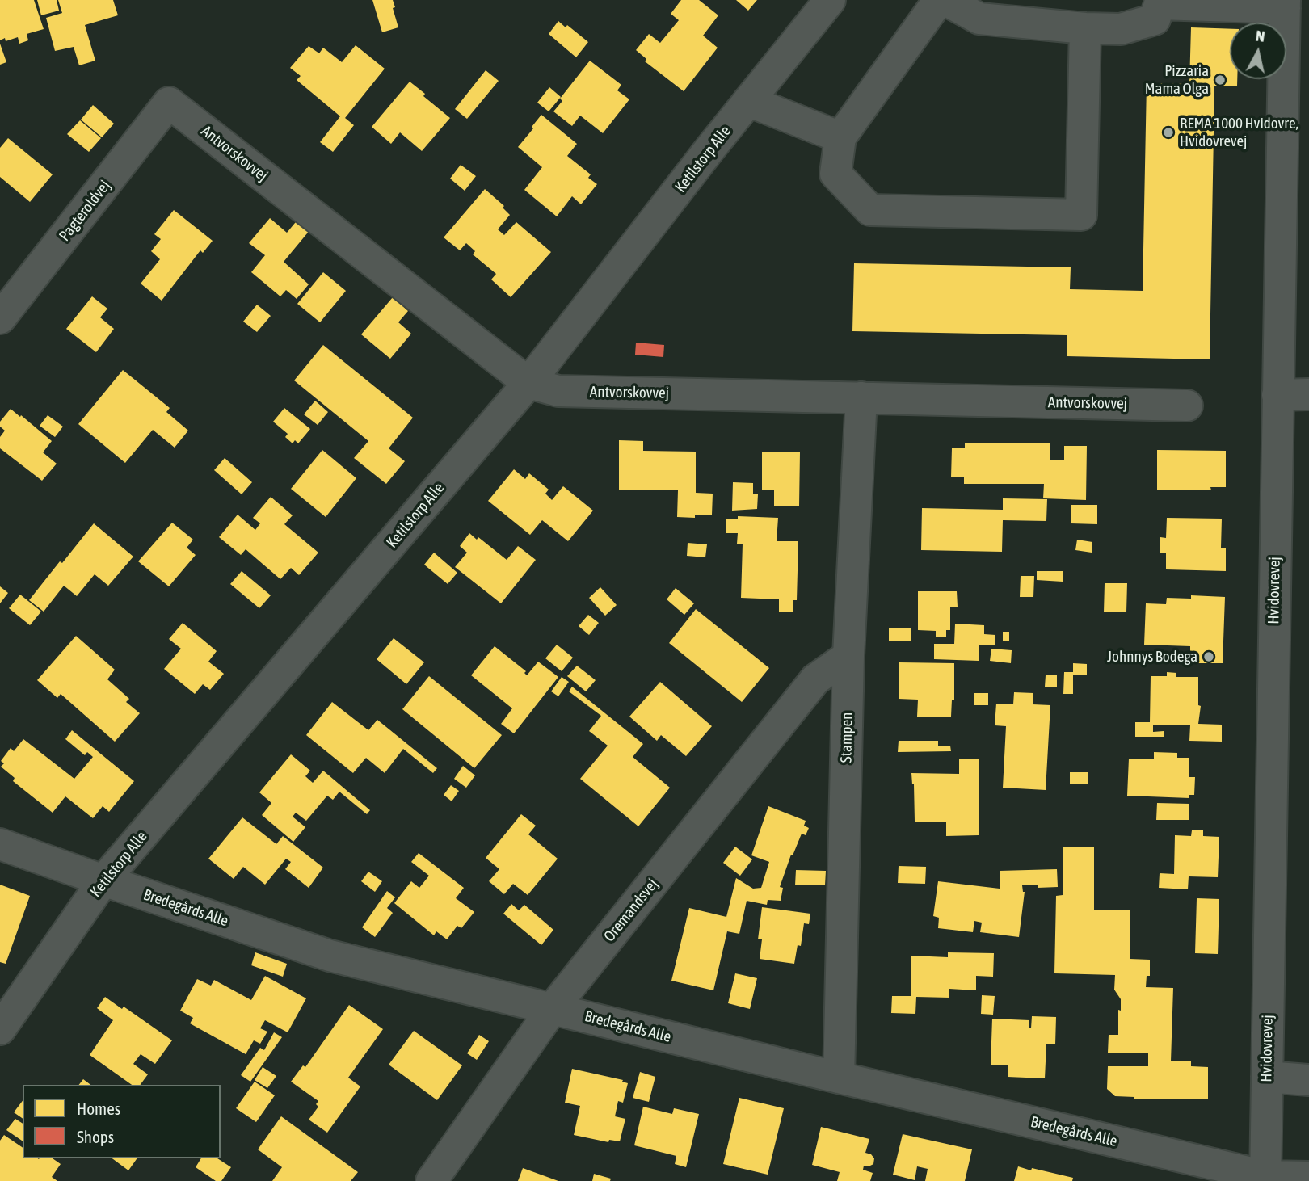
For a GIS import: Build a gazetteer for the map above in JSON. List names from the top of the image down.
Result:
{
  "streets": {
    "street": [
      "Antvorskovvej",
      "Ketilstorp Alle",
      "Pagteroldvej",
      "Hvidovrevej",
      "Stampen",
      "Bredegårds Alle",
      "Oremandsvej"
    ]
  },
  "crossings": [
    ["Antvorskovvej", "Ketilstorp Alle"],
    ["Antvorskovvej", "Pagteroldvej"],
    ["Antvorskovvej", "Stampen"],
    ["Ketilstorp Alle", "Bredegårds Alle"],
    ["Hvidovrevej", "Bredegårds Alle"],
    ["Stampen", "Bredegårds Alle"],
    ["Stampen", "Oremandsvej"],
    ["Bredegårds Alle", "Oremandsvej"]
  ],
  "places": ["Pizzaria Mama Olga", "REMA 1000 Hvidovre, Hvidovrevej", "Johnnys Bodega"],
  "legend": ["Homes", "Shops"],
  "north": "top"
}
